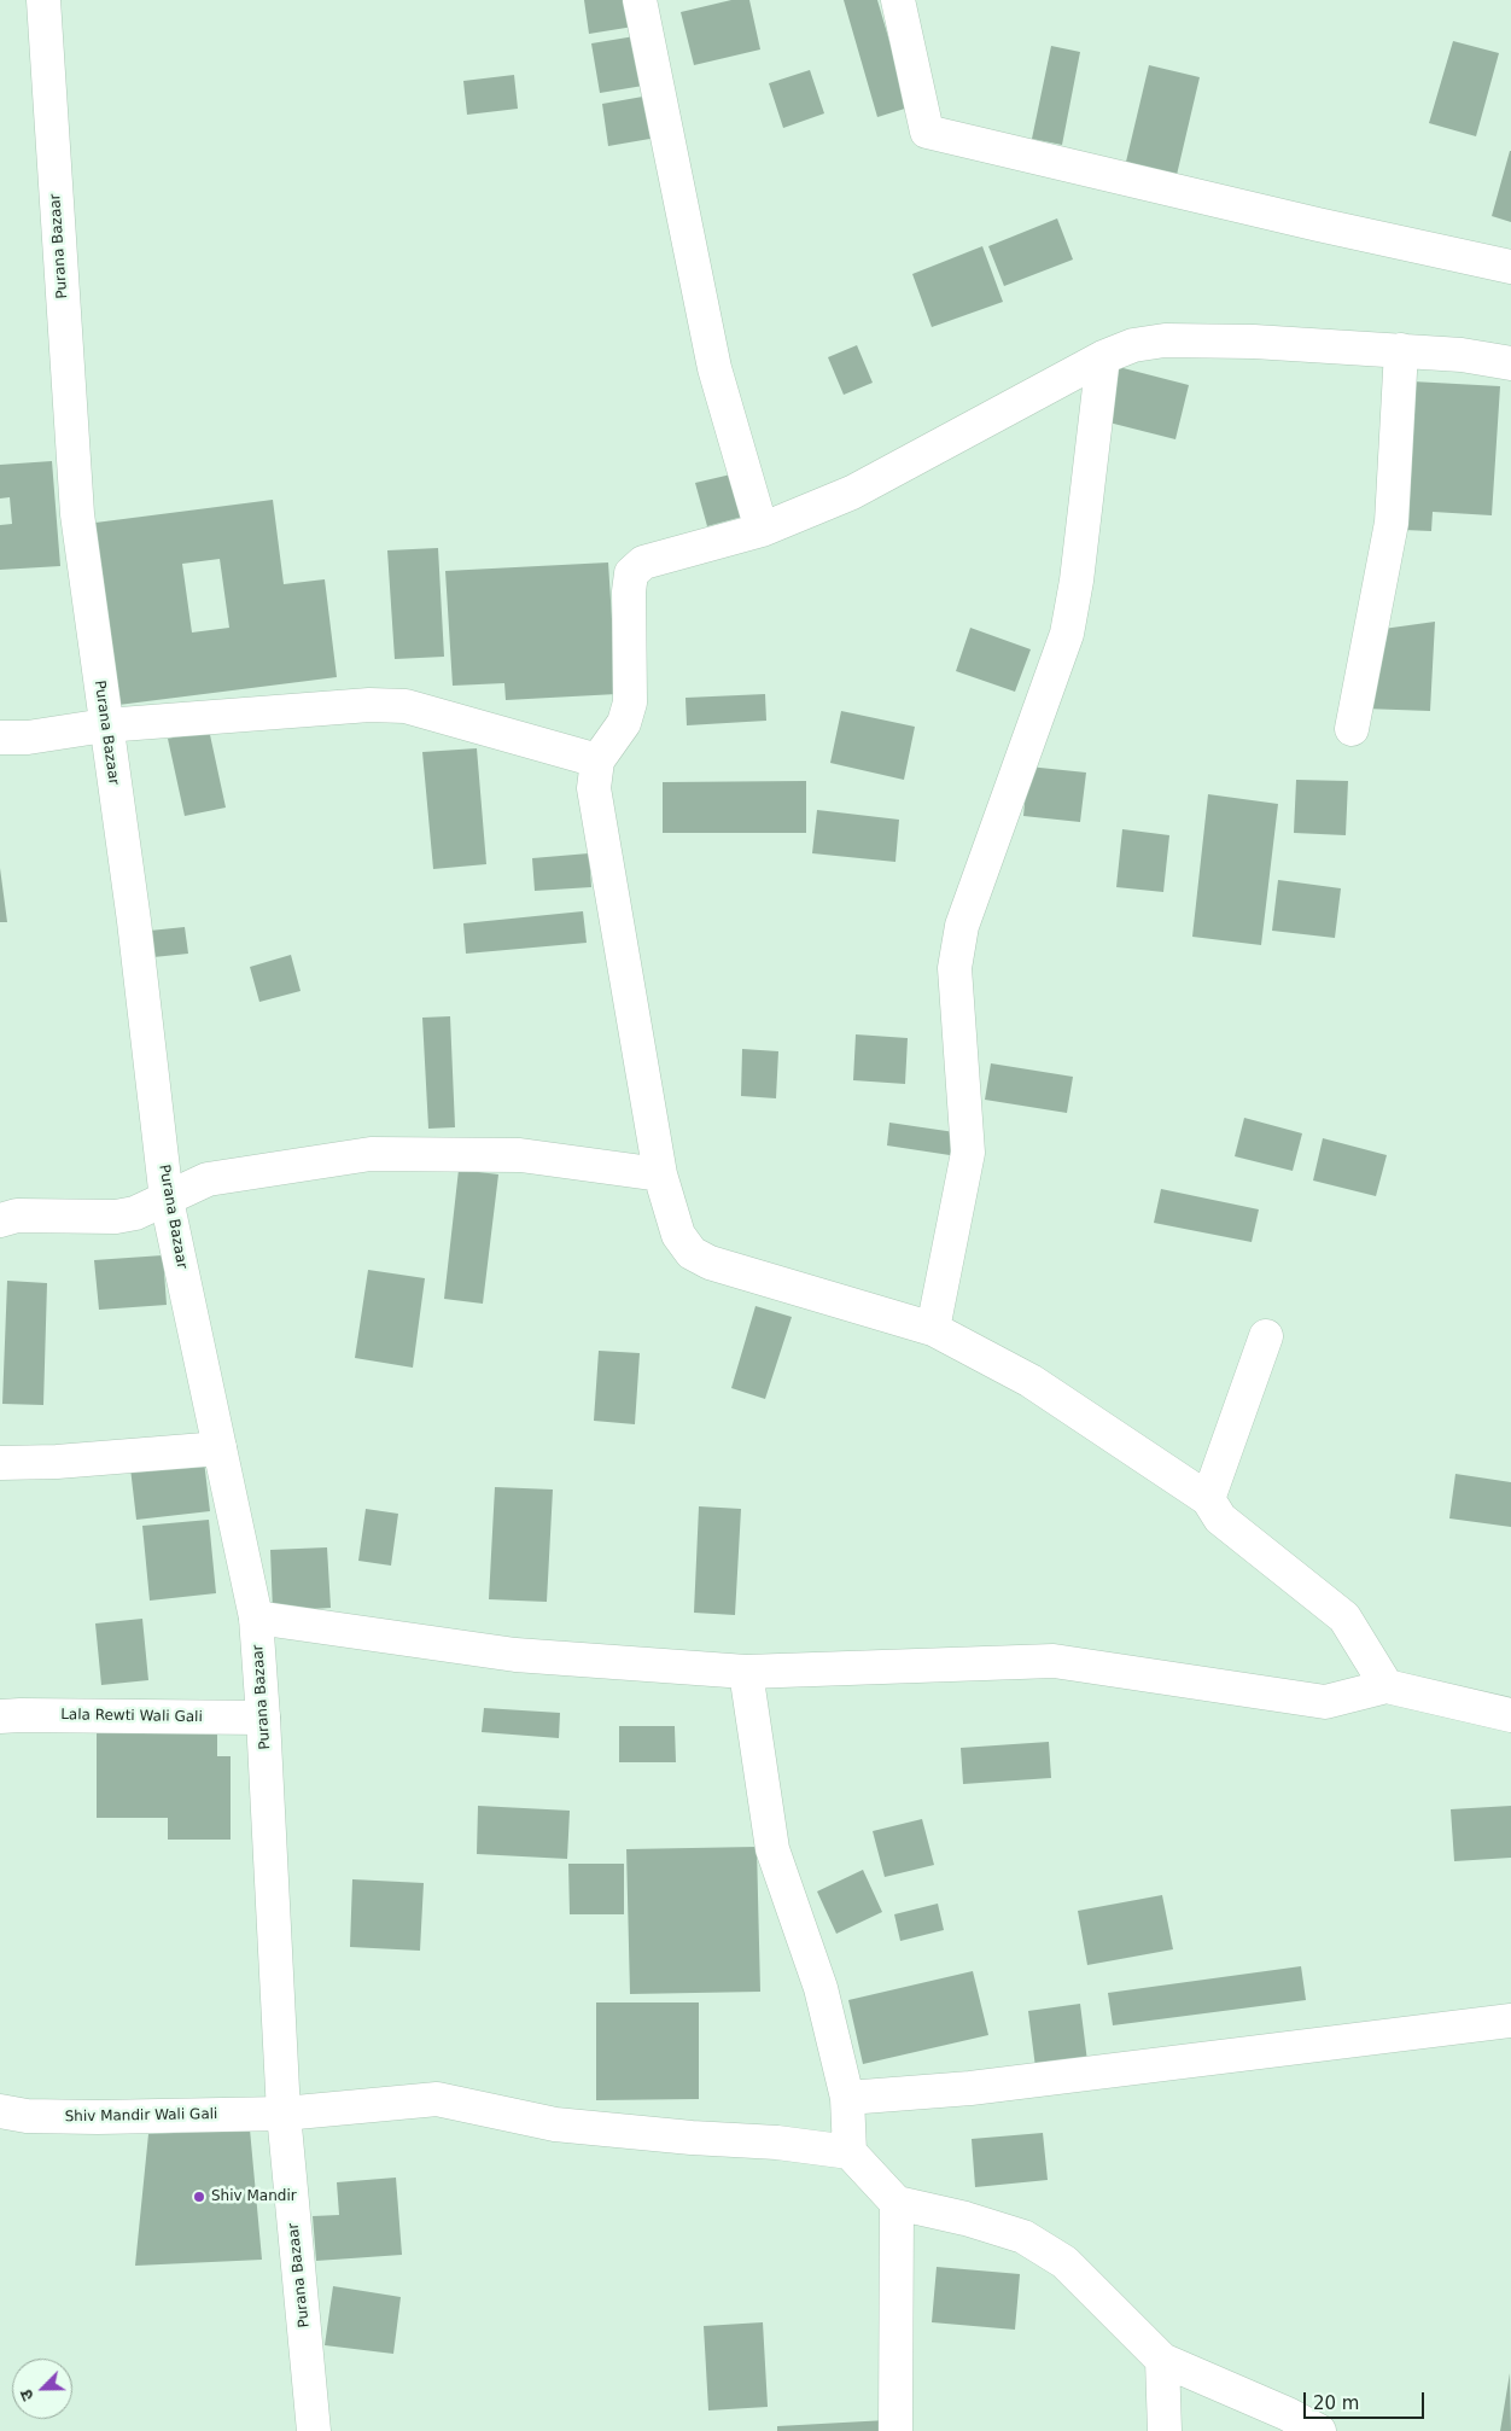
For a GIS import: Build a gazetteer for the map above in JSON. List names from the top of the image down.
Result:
{
  "streets": {
    "street": ["Purana Bazaar", "Lala Rewti Wali Gali", "Shiv Mandir Wali Gali"]
  },
  "crossings": [
    ["Purana Bazaar", "Lala Rewti Wali Gali"],
    ["Purana Bazaar", "Shiv Mandir Wali Gali"]
  ],
  "places": ["Shiv Mandir"],
  "scale_bar": "20 m",
  "north": "bottom left"
}
